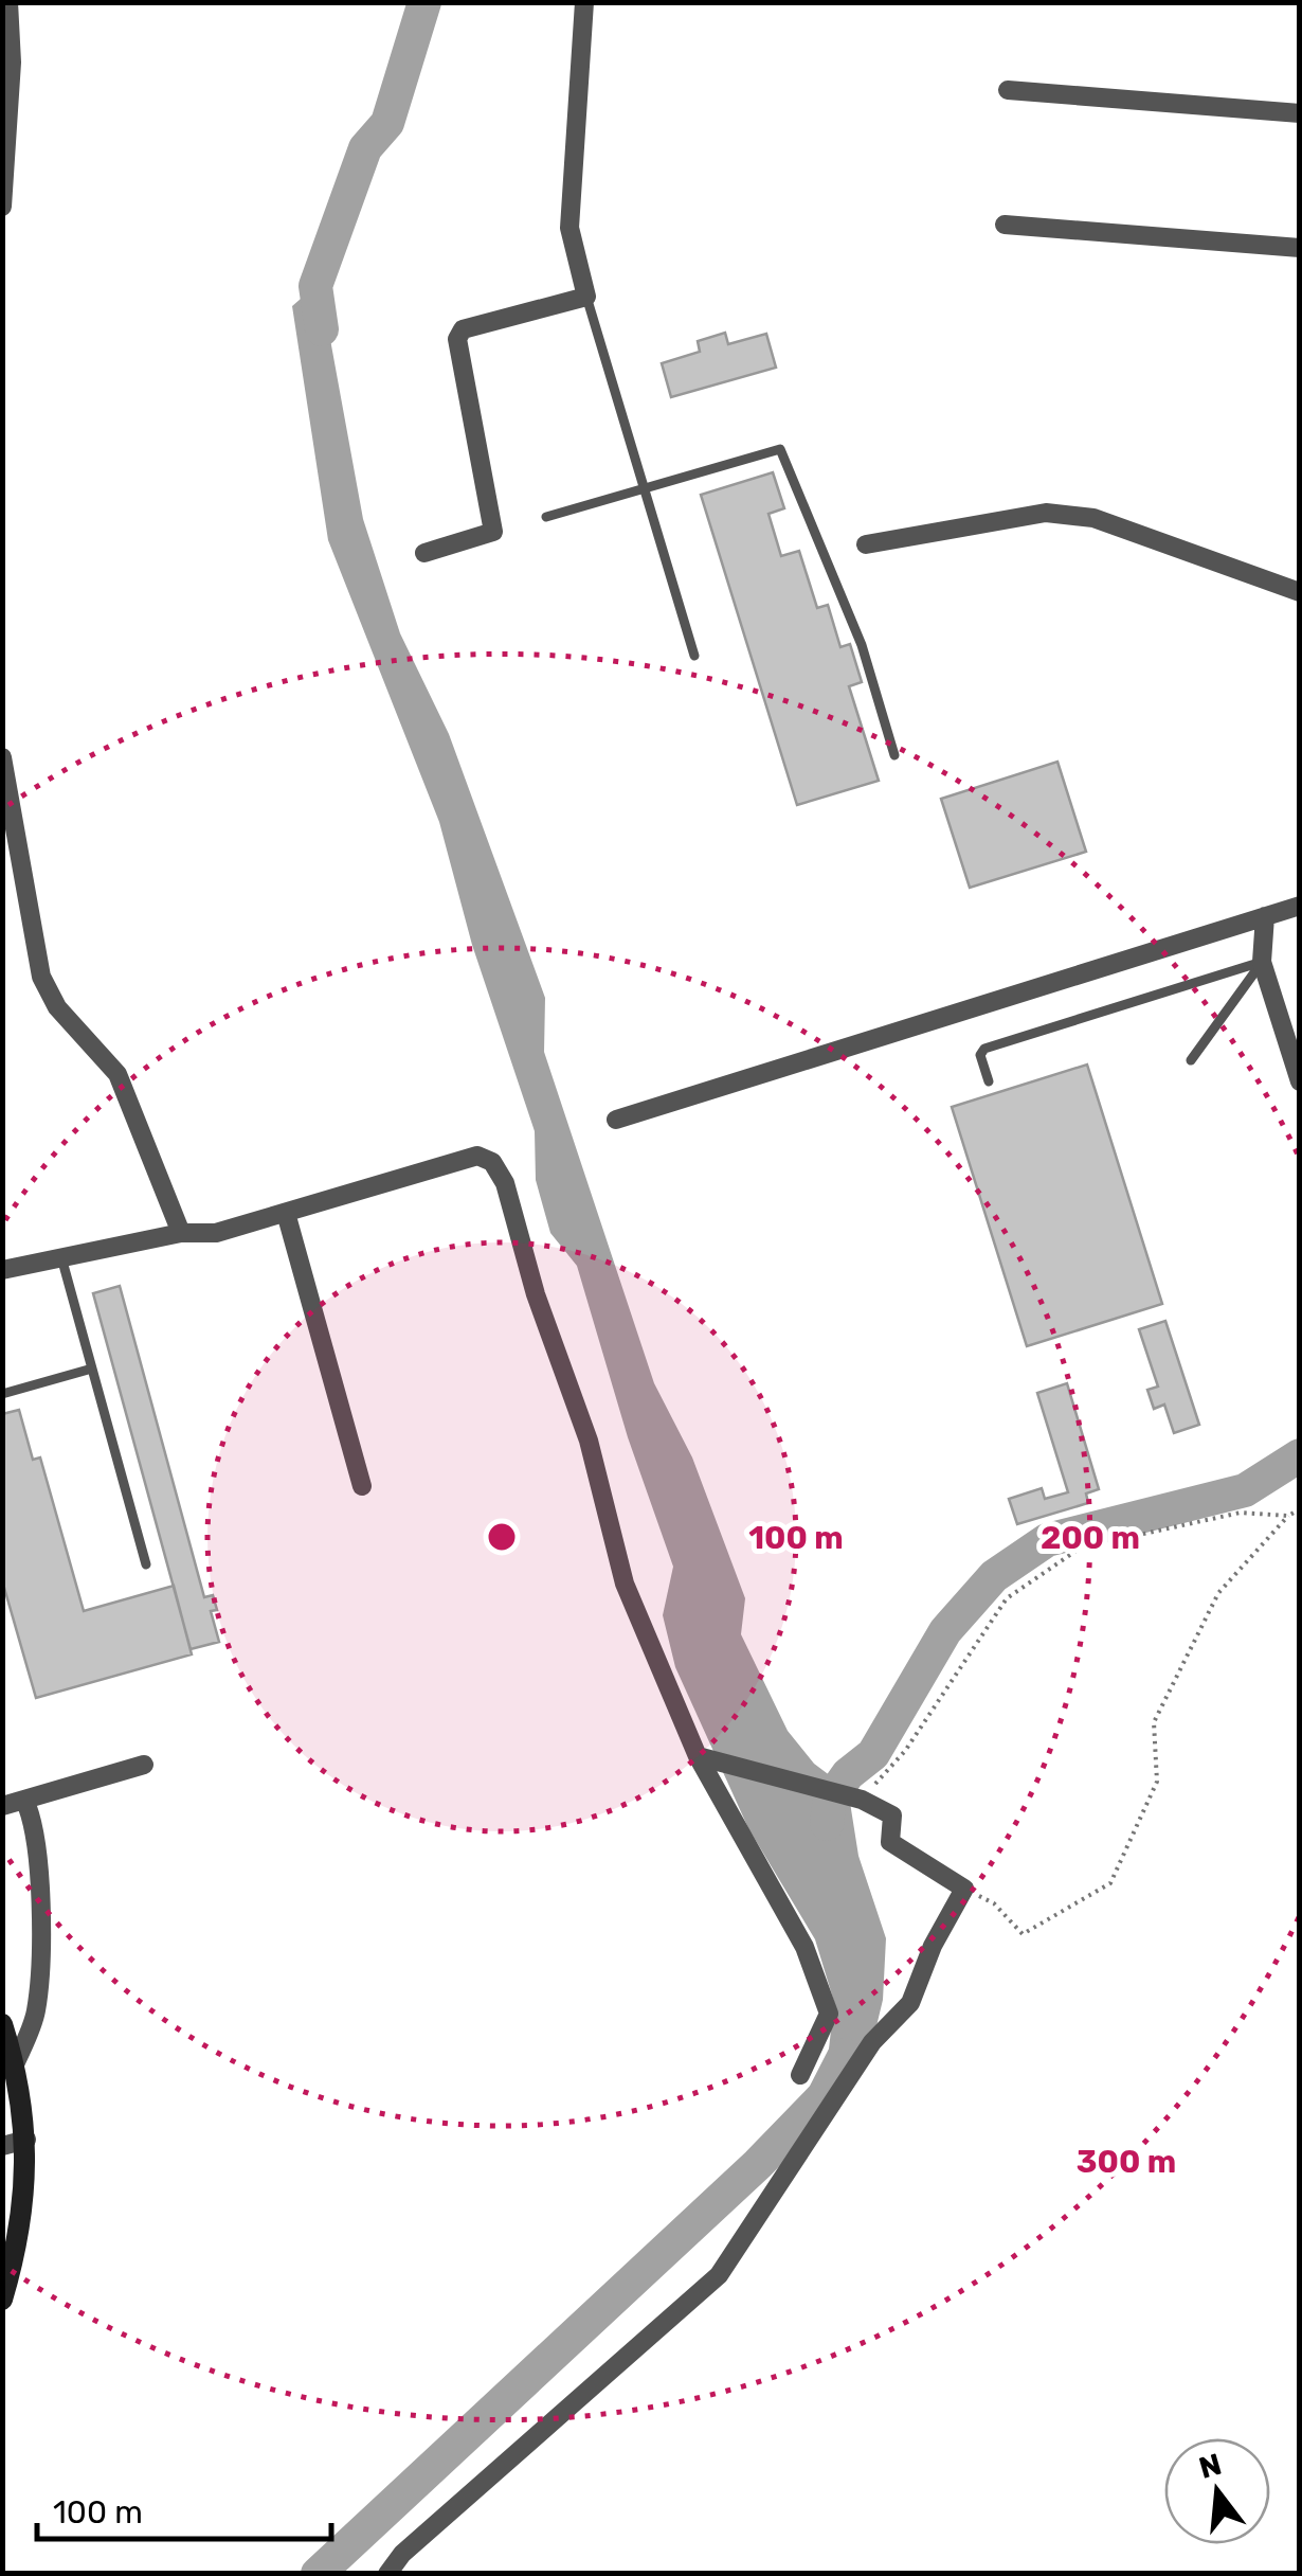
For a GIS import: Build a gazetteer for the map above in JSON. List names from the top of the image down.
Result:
{
  "scale_bar": "100 m",
  "north": "top",
  "rings": ["100 m", "200 m", "300 m"]
}
